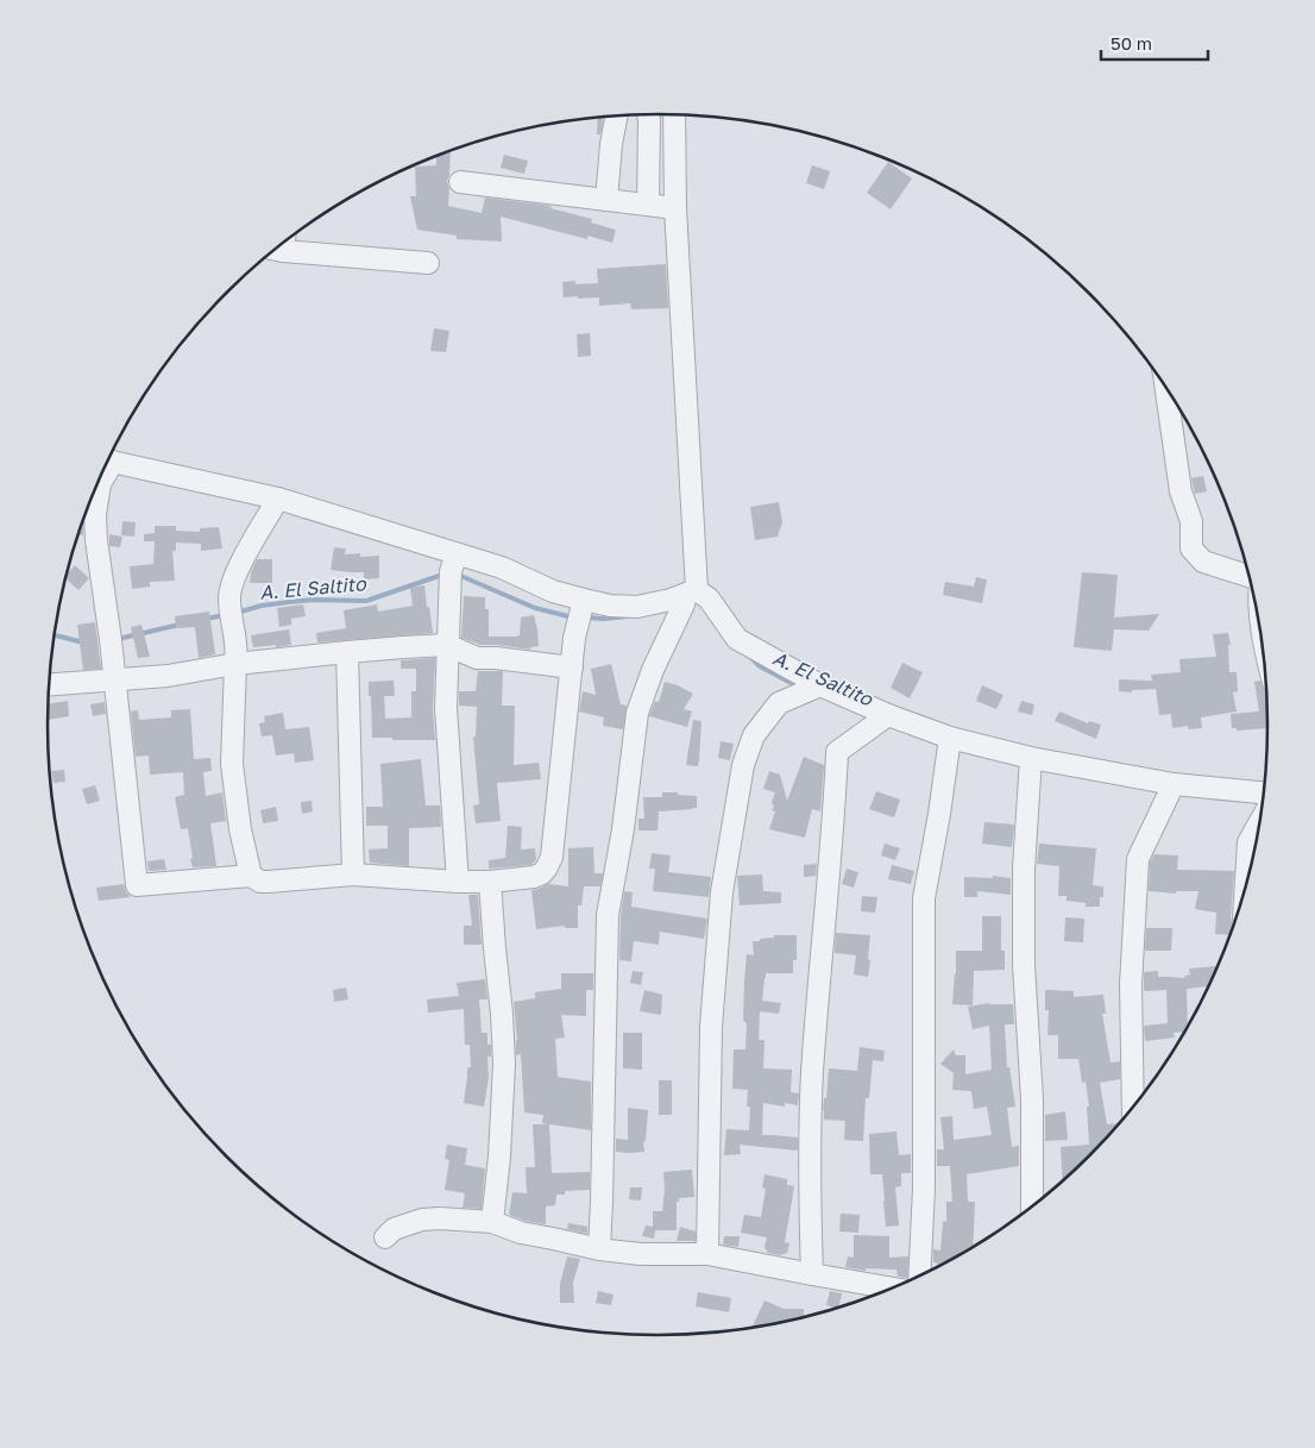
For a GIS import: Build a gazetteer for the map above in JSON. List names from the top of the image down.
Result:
{
  "water": ["A. El Saltito"],
  "scale_bar": "50 m"
}
